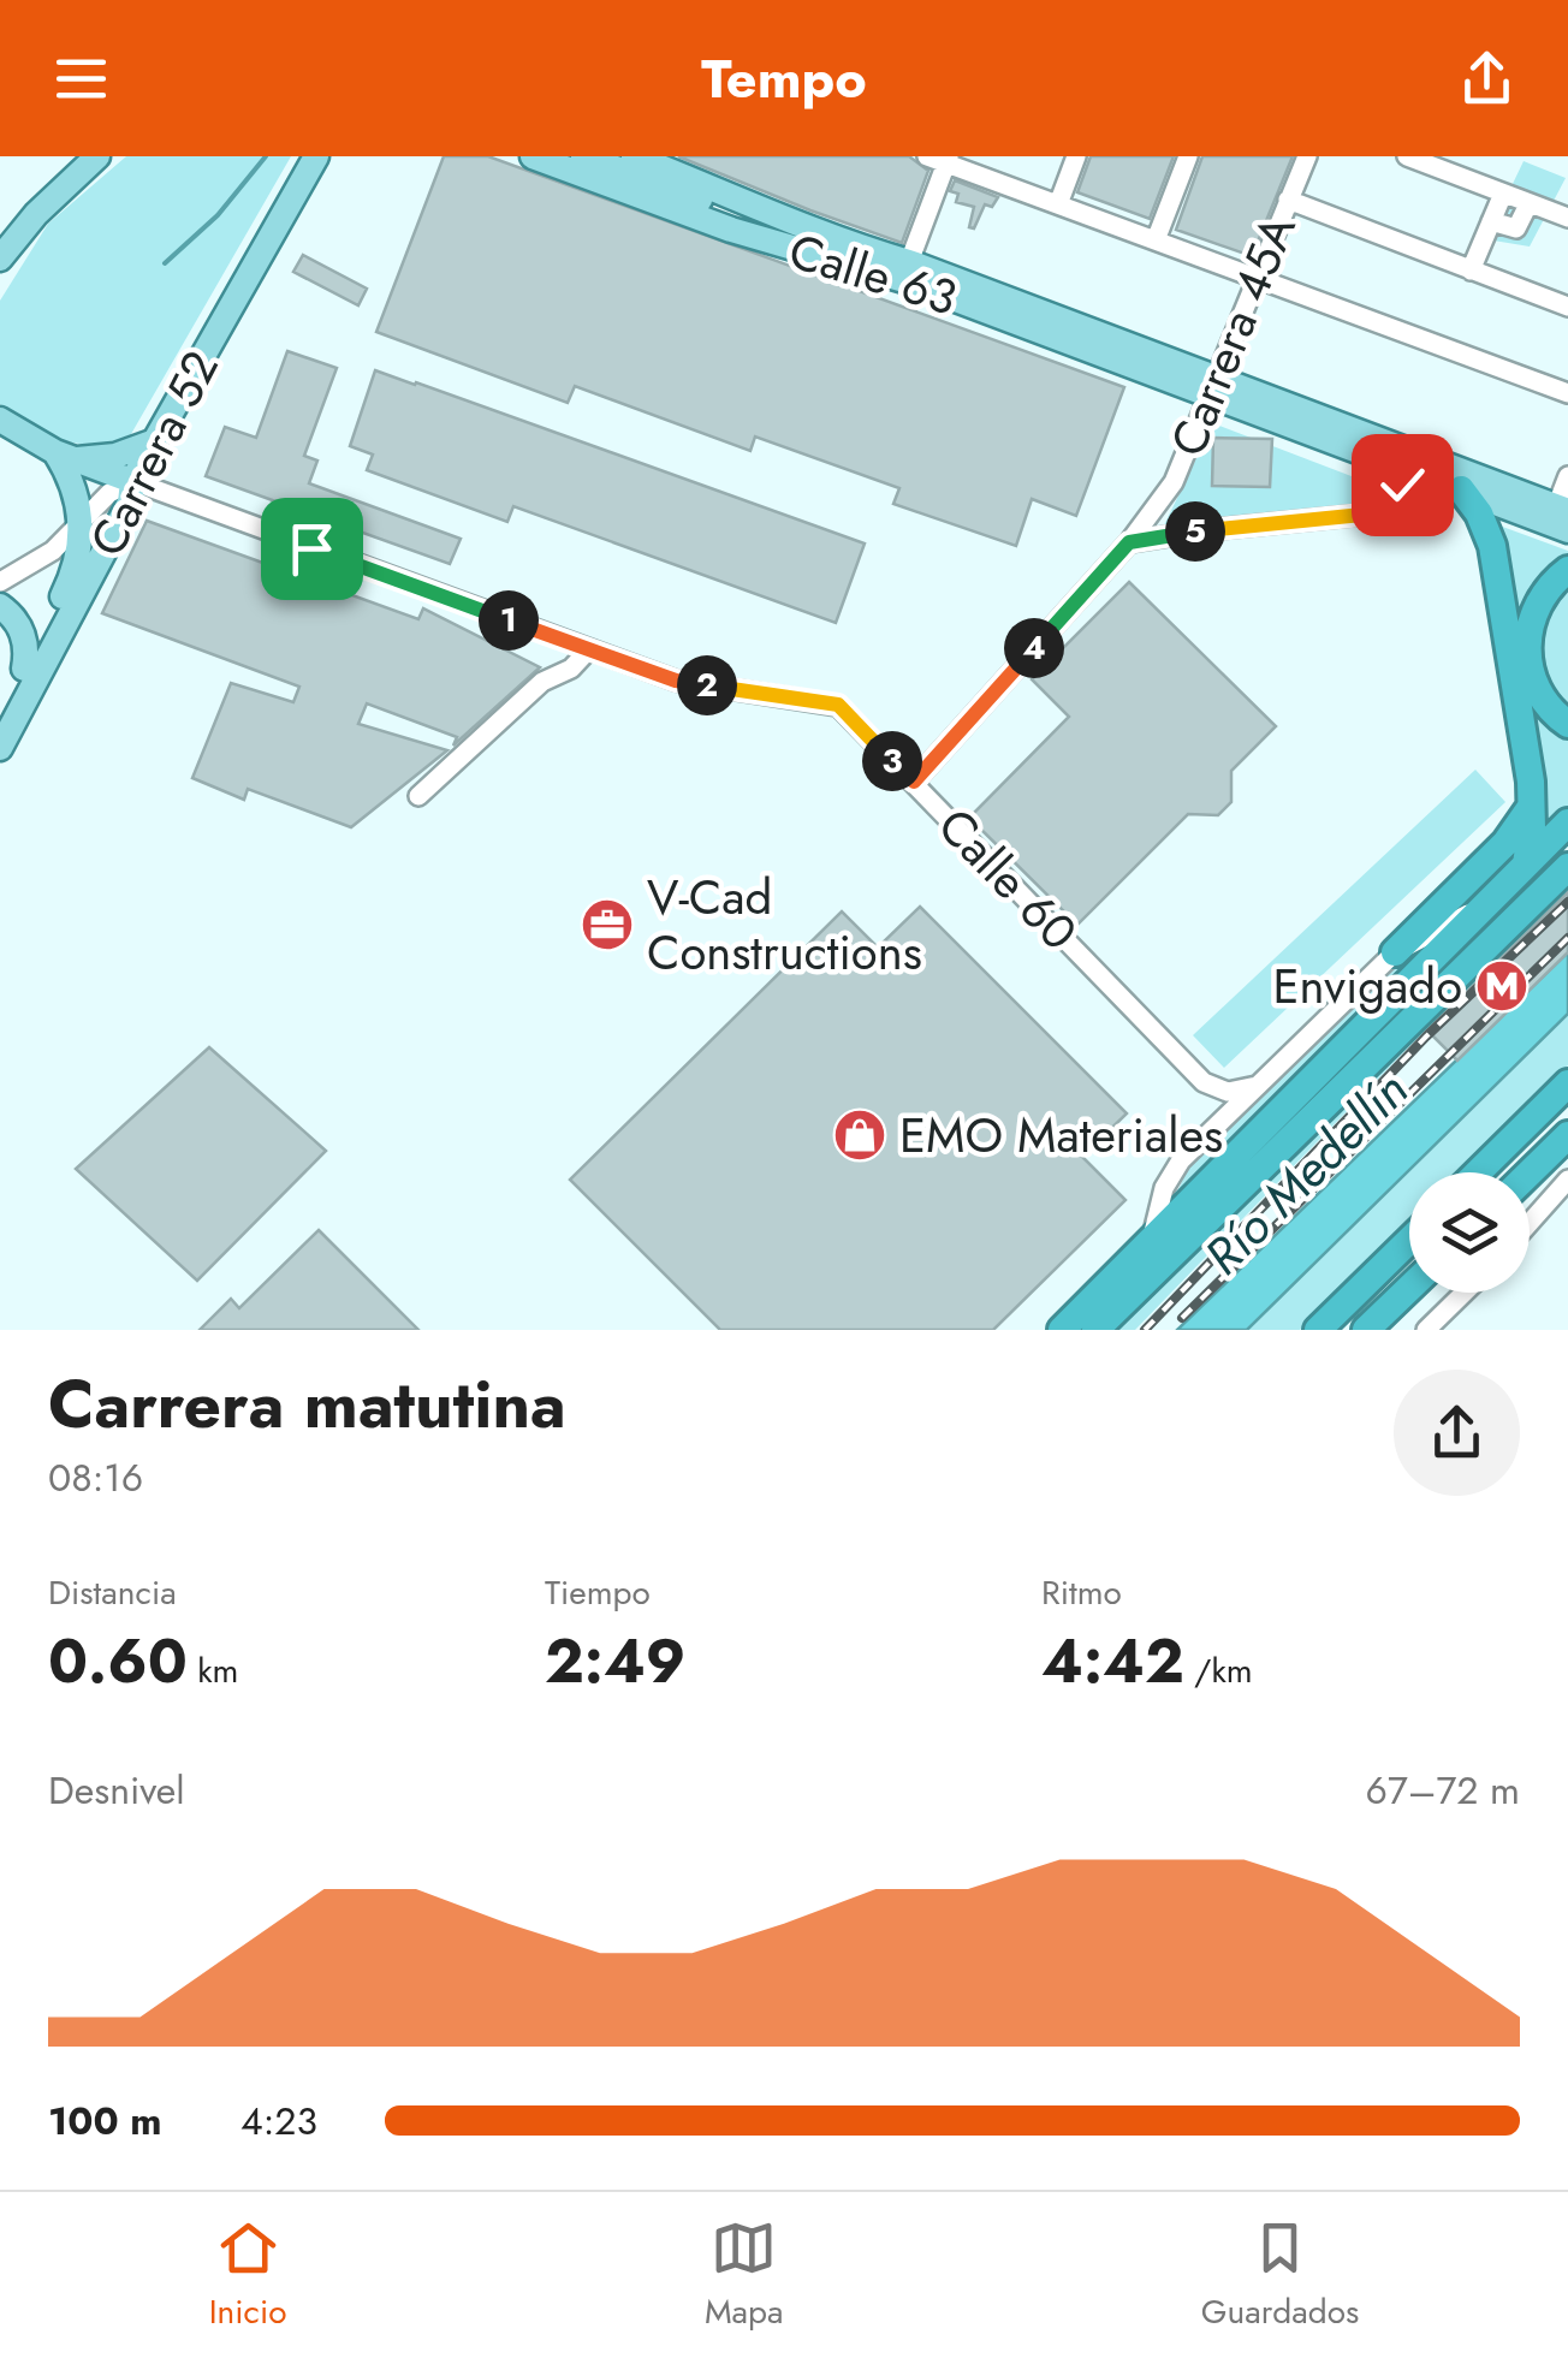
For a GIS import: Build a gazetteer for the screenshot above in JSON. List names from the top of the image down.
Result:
{
  "streets": {
    "main road": ["Calle 63", "Carrera 52", "Calle 60"],
    "street": ["Carrera 45A"]
  },
  "crossings": [
    ["Calle 63", "Carrera 45A"],
    ["Carrera 45A", "Calle 60"],
    ["Carrera 52", "Calle 60"]
  ],
  "water": ["Río Medellín"],
  "places": {
    "office": ["V-Cad Constructions"],
    "metro station": ["Envigado"],
    "shop": ["EMO Materiales"]
  },
  "page": {
    "header": "Tempo",
    "pins": [
      "5",
      "1",
      "4",
      "2",
      "3"
    ],
    "heading": ["Carrera matutina", "08:16"],
    "stats": [
      ["Distancia", "0.60 km"],
      ["Tiempo", "2:49"],
      ["Ritmo", "4:42 /km"]
    ],
    "chart": ["Desnivel", "67–72 m"],
    "list": [
      {
        "name": "100 m",
        "note": "4:23"
      }
    ],
    "tabs": ["Inicio", "Mapa", "Guardados"]
  }
}
